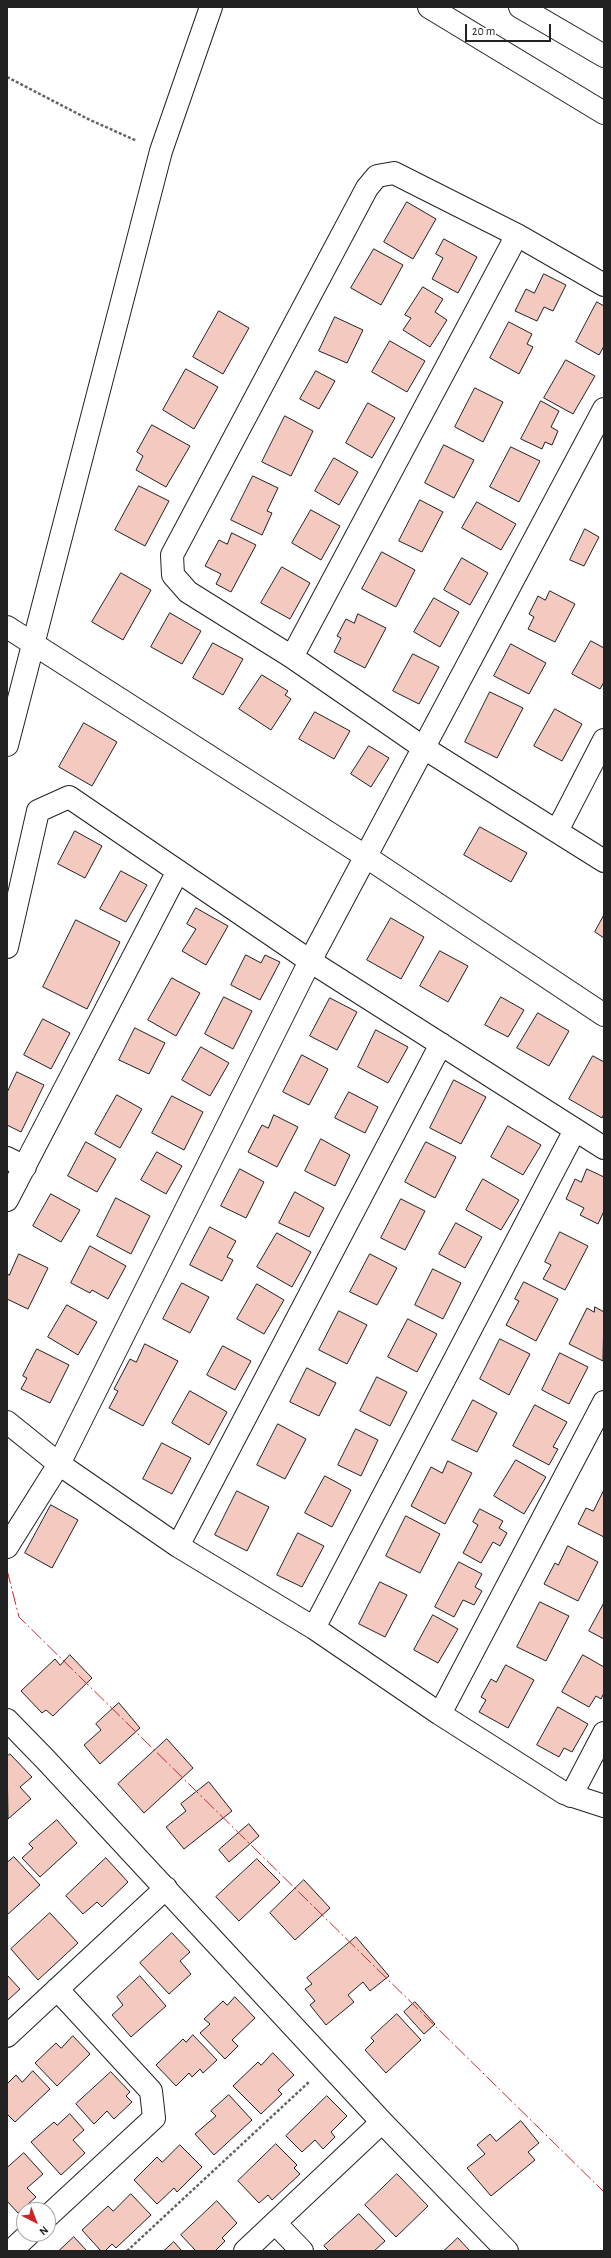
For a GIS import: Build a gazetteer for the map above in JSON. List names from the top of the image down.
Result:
{
  "scale_bar": "20 m",
  "north": "bottom right"
}
